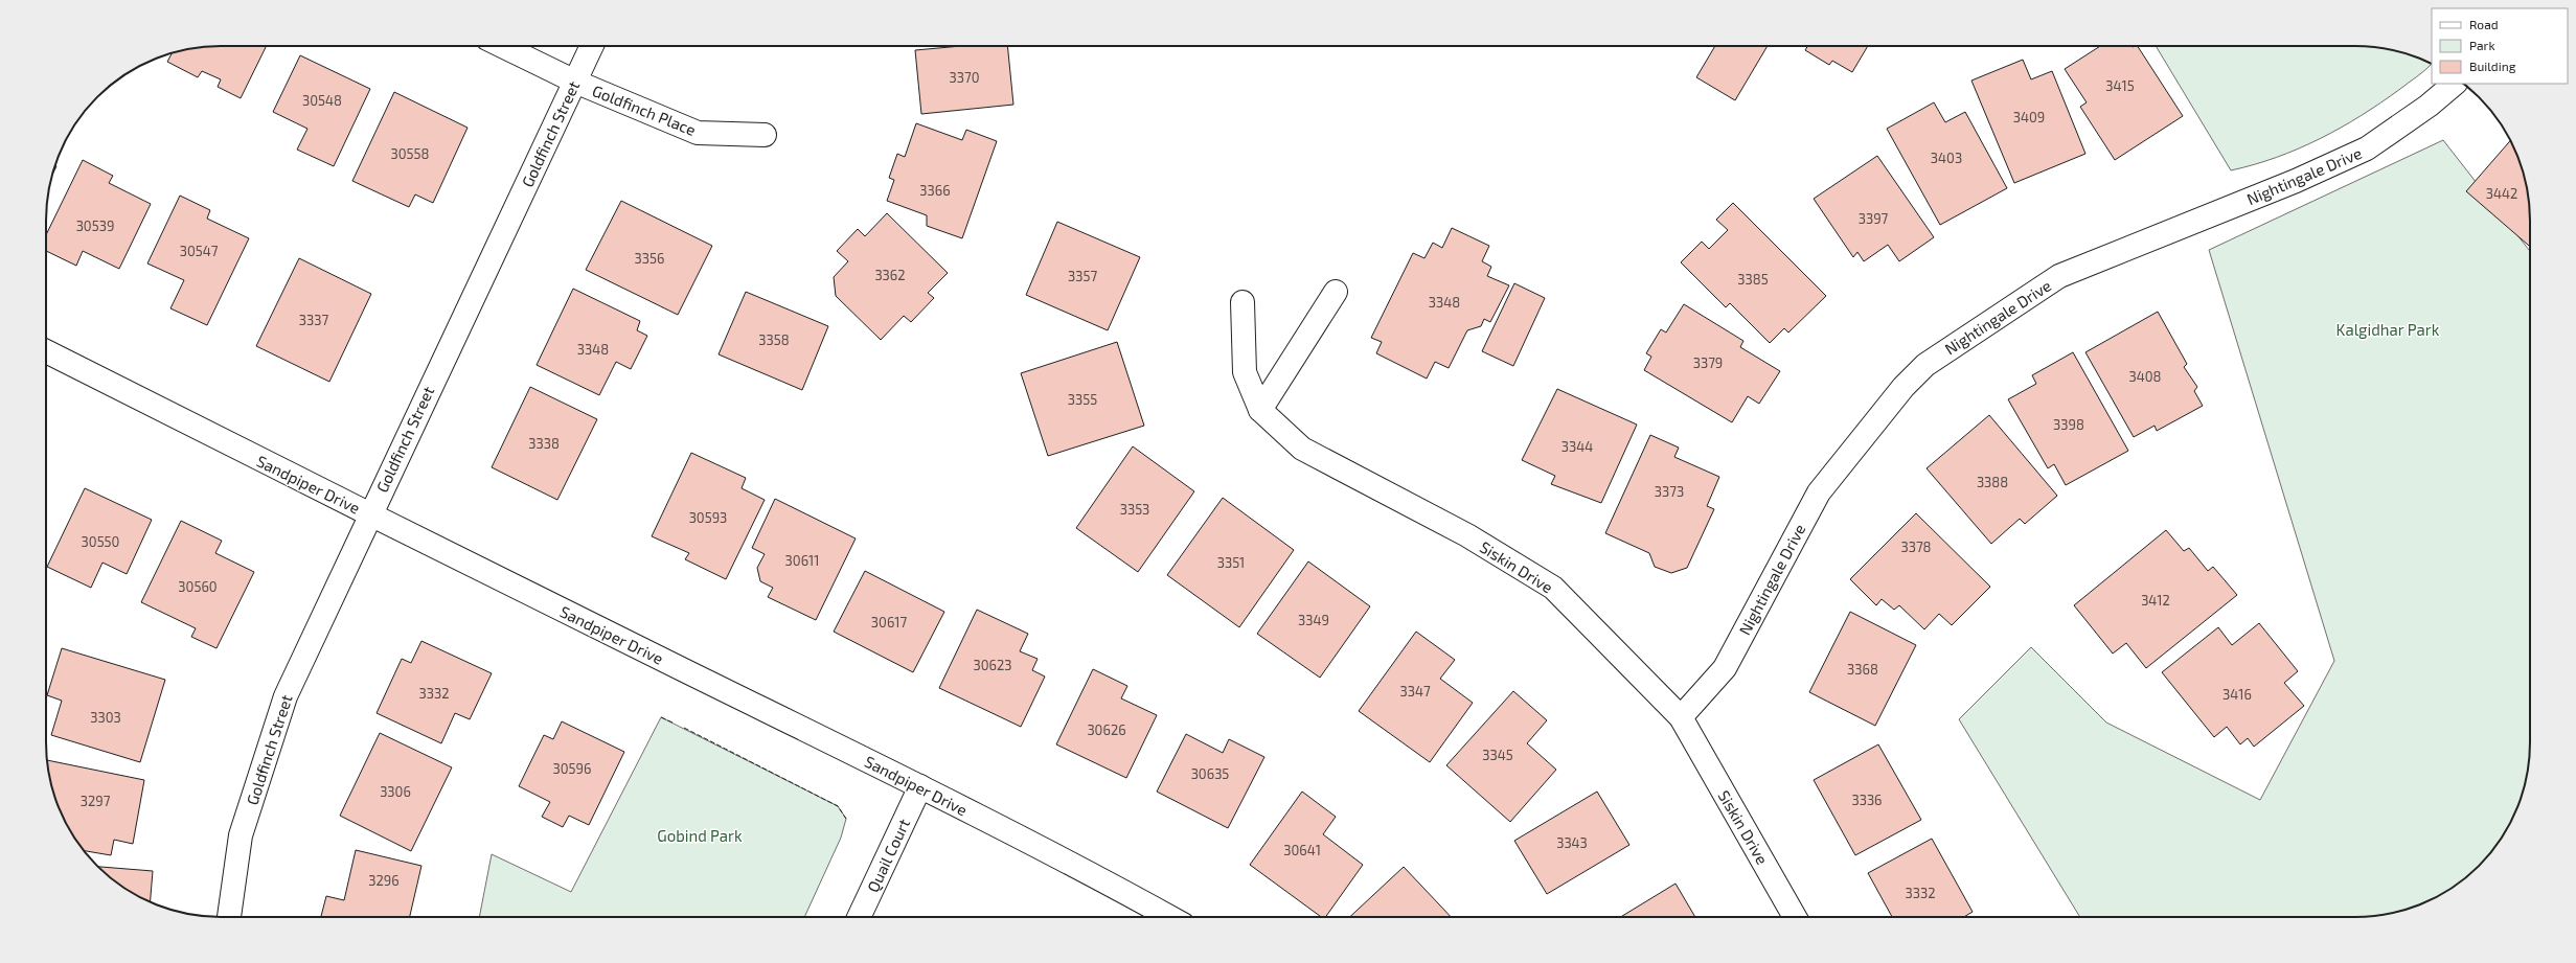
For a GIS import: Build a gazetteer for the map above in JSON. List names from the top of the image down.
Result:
{
  "streets": {
    "street": [
      "Goldfinch Place",
      "Goldfinch Street",
      "Nightingale Drive",
      "Sandpiper Drive",
      "Siskin Drive",
      "Quail Court"
    ]
  },
  "crossings": [
    ["Goldfinch Place", "Goldfinch Street"],
    ["Goldfinch Street", "Sandpiper Drive"],
    ["Nightingale Drive", "Siskin Drive"],
    ["Sandpiper Drive", "Quail Court"]
  ],
  "parks": ["Kalgidhar Park", "Gobind Park"],
  "house_numbers": [
    "3370",
    "3415",
    "30548",
    "3409",
    "30558",
    "3403",
    "3366",
    "3442",
    "3397",
    "30539",
    "30547",
    "3356",
    "3362",
    "3357",
    "3385",
    "3348",
    "3337",
    "3358",
    "3348",
    "3379",
    "3408",
    "3355",
    "3398",
    "3338",
    "3344",
    "3388",
    "3373",
    "3353",
    "30593",
    "30550",
    "3378",
    "30611",
    "3351",
    "30560",
    "3412",
    "3349",
    "30617",
    "30623",
    "3368",
    "3347",
    "3332",
    "3416",
    "3303",
    "30626",
    "3345",
    "30596",
    "30635",
    "3306",
    "3336",
    "3297",
    "3343",
    "30641",
    "3296",
    "3332"
  ],
  "legend": ["Road", "Park", "Building"]
}
